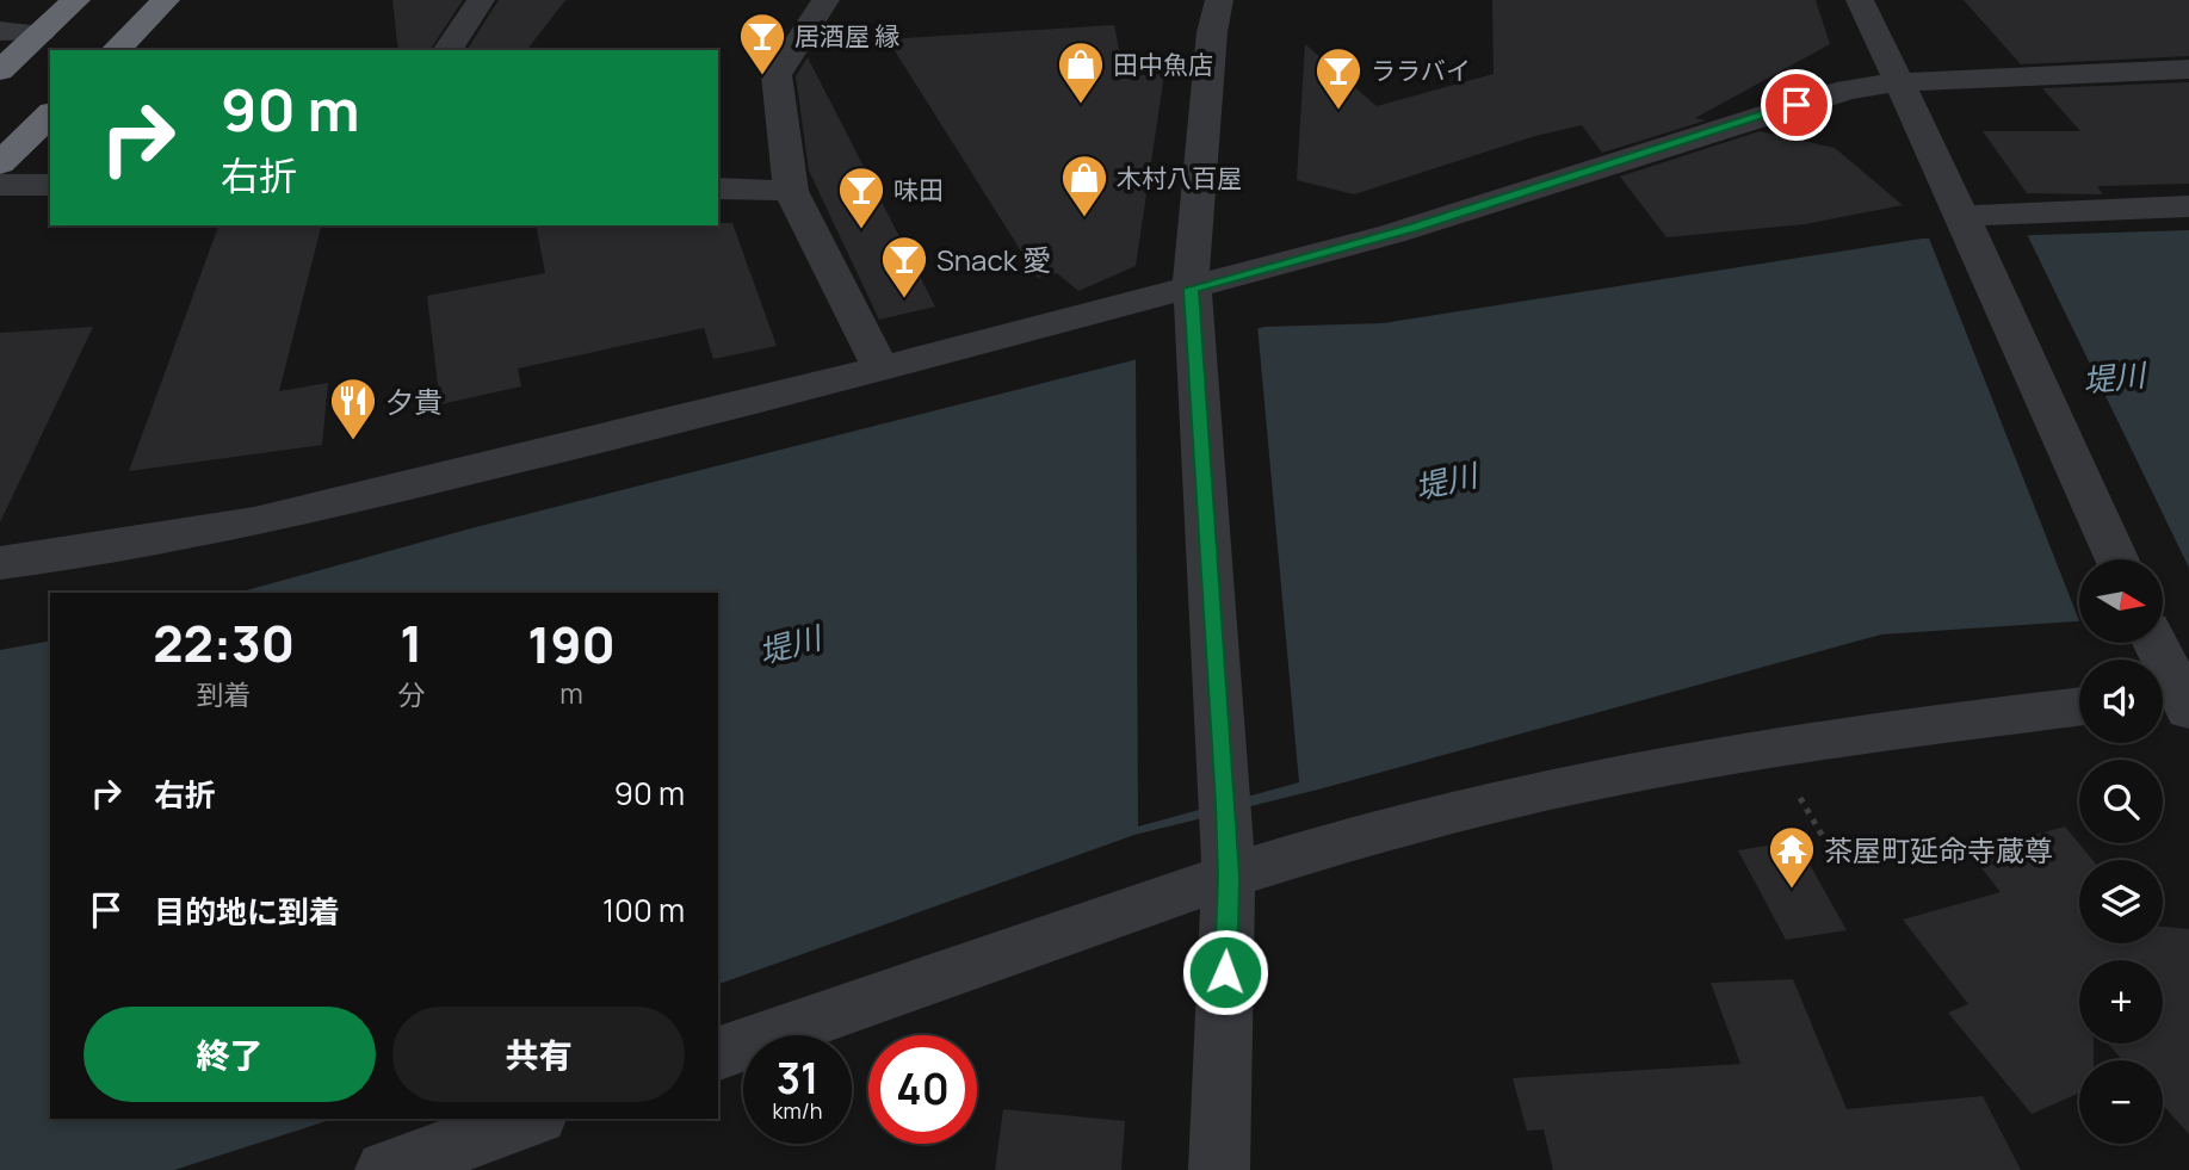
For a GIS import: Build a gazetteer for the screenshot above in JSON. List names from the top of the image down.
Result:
{
  "water": ["堤川"],
  "places": {
    "bar": [
      "居酒屋 縁",
      "ララバイ",
      "味田",
      "Snack 愛"
    ],
    "shop": ["田中魚店", "木村八百屋"],
    "restaurant": ["夕貴"],
    "temple": ["茶屋町延命寺蔵尊"]
  },
  "north": "right",
  "page": {
    "turn": ["90 m", "右折"],
    "map_buttons": ["+", "−"],
    "eta": [
      "22:30",
      "到着",
      "1",
      "分",
      "190",
      "m"
    ],
    "list": [
      {
        "name": "右折",
        "value": "90 m"
      },
      {
        "name": "目的地に到着",
        "value": "100 m"
      }
    ],
    "buttons": ["終了", "共有"],
    "speed": "31 km/h",
    "limit": "40"
  }
}
